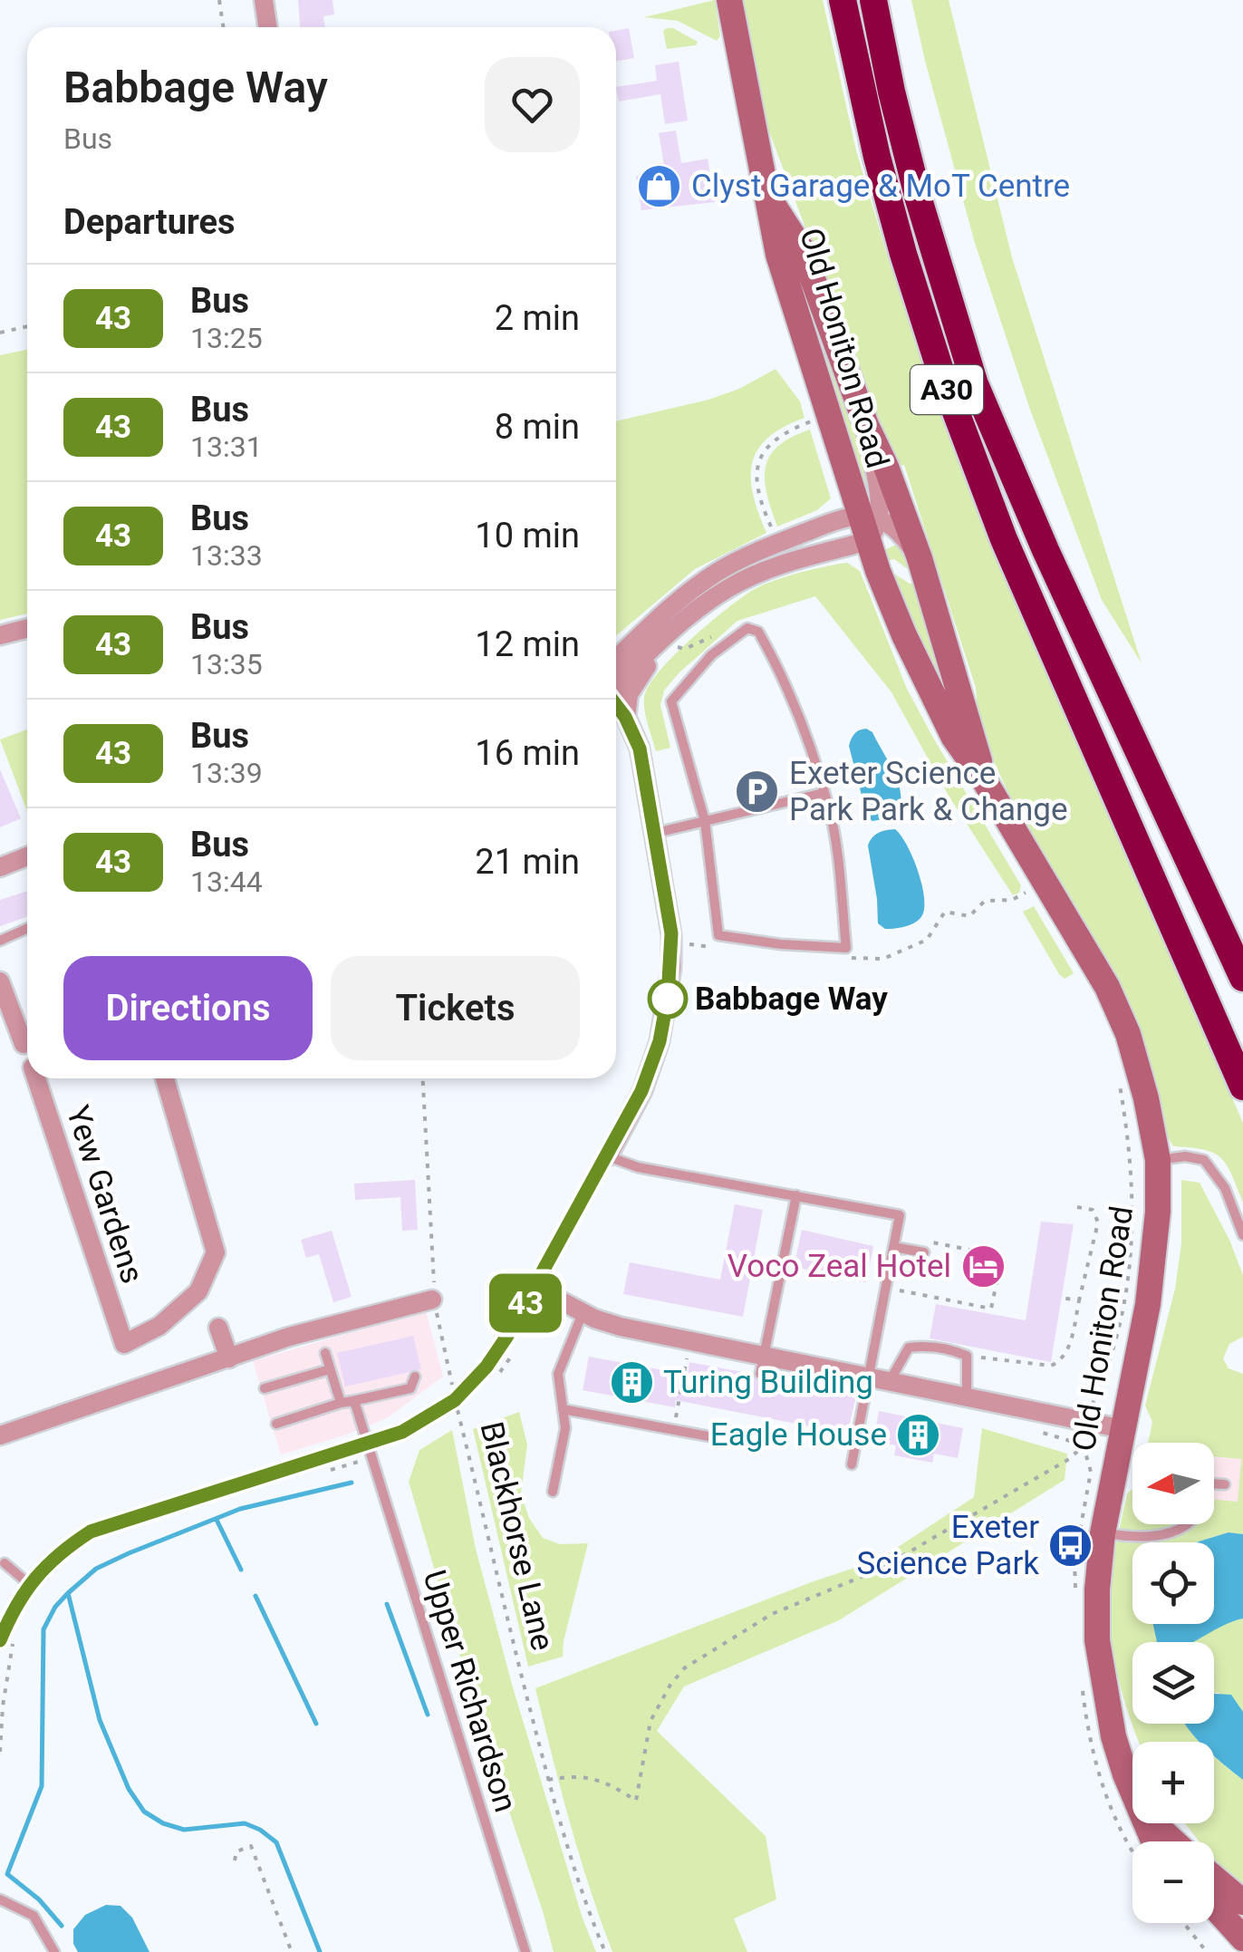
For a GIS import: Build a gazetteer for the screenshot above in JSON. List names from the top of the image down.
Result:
{
  "streets": {
    "highway": ["A30"],
    "street": ["Old Honiton Road", "Yew Gardens"],
    "lane": ["Upper Richardson"],
    "path": ["Blackhorse Lane"]
  },
  "places": {
    "shop": ["Clyst Garage & MoT Centre"],
    "parking": ["Exeter Science Park Park & Change"],
    "other": ["Babbage Way"],
    "hotel": ["Voco Zeal Hotel"],
    "building": ["Turing Building", "Eagle House"],
    "bus stop": ["Exeter Science Park"]
  },
  "lines": ["bus line 43"],
  "north": "left",
  "page": {
    "on_map": "43",
    "heading": [
      ["Babbage Way", "Bus"],
      "Departures"
    ],
    "list": [
      {
        "mark": "43",
        "name": "Bus",
        "note": "13:25",
        "value": "2 min"
      },
      {
        "mark": "43",
        "name": "Bus",
        "note": "13:31",
        "value": "8 min"
      },
      {
        "mark": "43",
        "name": "Bus",
        "note": "13:33",
        "value": "10 min"
      },
      {
        "mark": "43",
        "name": "Bus",
        "note": "13:35",
        "value": "12 min"
      },
      {
        "mark": "43",
        "name": "Bus",
        "note": "13:39",
        "value": "16 min"
      },
      {
        "mark": "43",
        "name": "Bus",
        "note": "13:44",
        "value": "21 min"
      }
    ],
    "buttons": ["Directions", "Tickets"],
    "map_buttons": ["+", "−"]
  }
}
